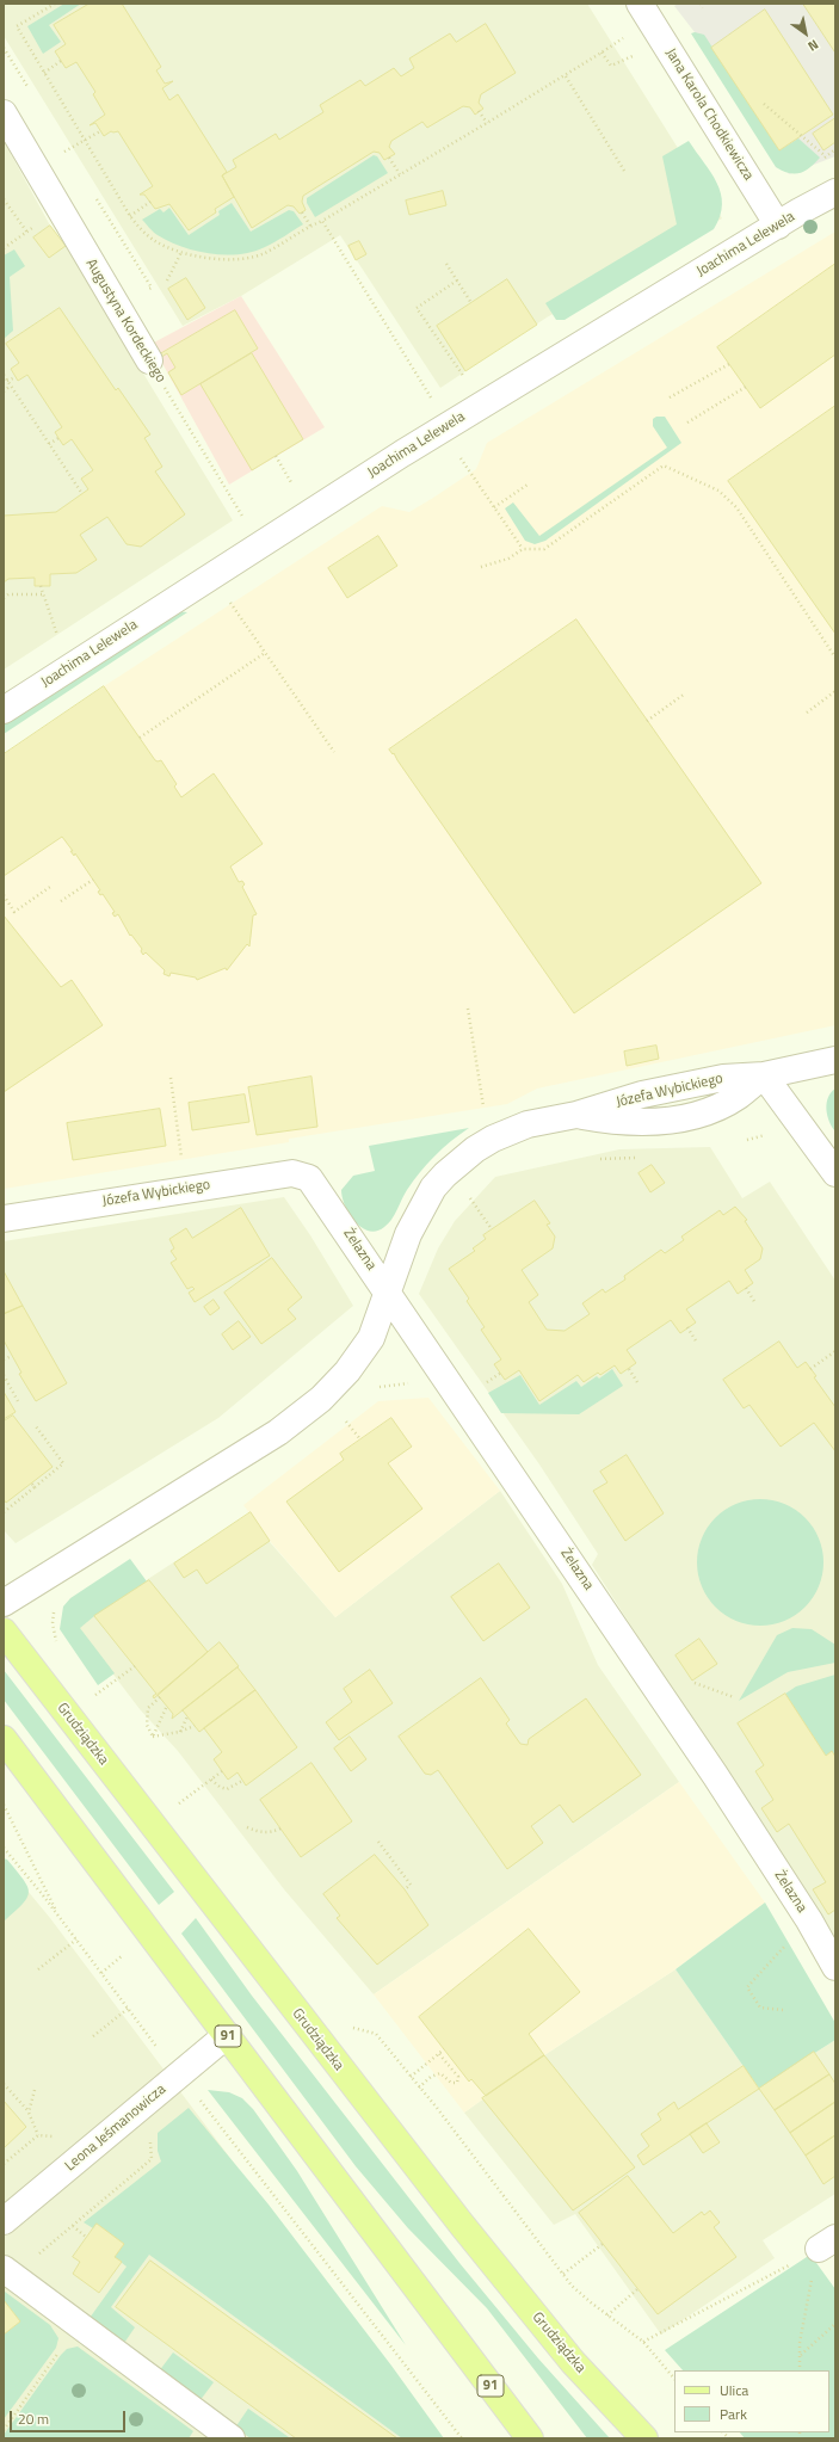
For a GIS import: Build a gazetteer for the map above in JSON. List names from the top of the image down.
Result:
{
  "streets": {
    "main road": ["Grudziądzka", "91"],
    "street": [
      "Jana Karola Chodkiewicza",
      "Joachima Lelewela",
      "Augustyna Kordeckiego",
      "Józefa Wybickiego",
      "Żelazna",
      "Leona Jeśmanowicza"
    ]
  },
  "crossings": [
    ["Jana Karola Chodkiewicza", "Joachima Lelewela"],
    ["Józefa Wybickiego", "Żelazna"],
    ["91", "Leona Jeśmanowicza"]
  ],
  "legend": ["Ulica", "Park"],
  "scale_bar": "20 m",
  "north": "bottom right"
}
